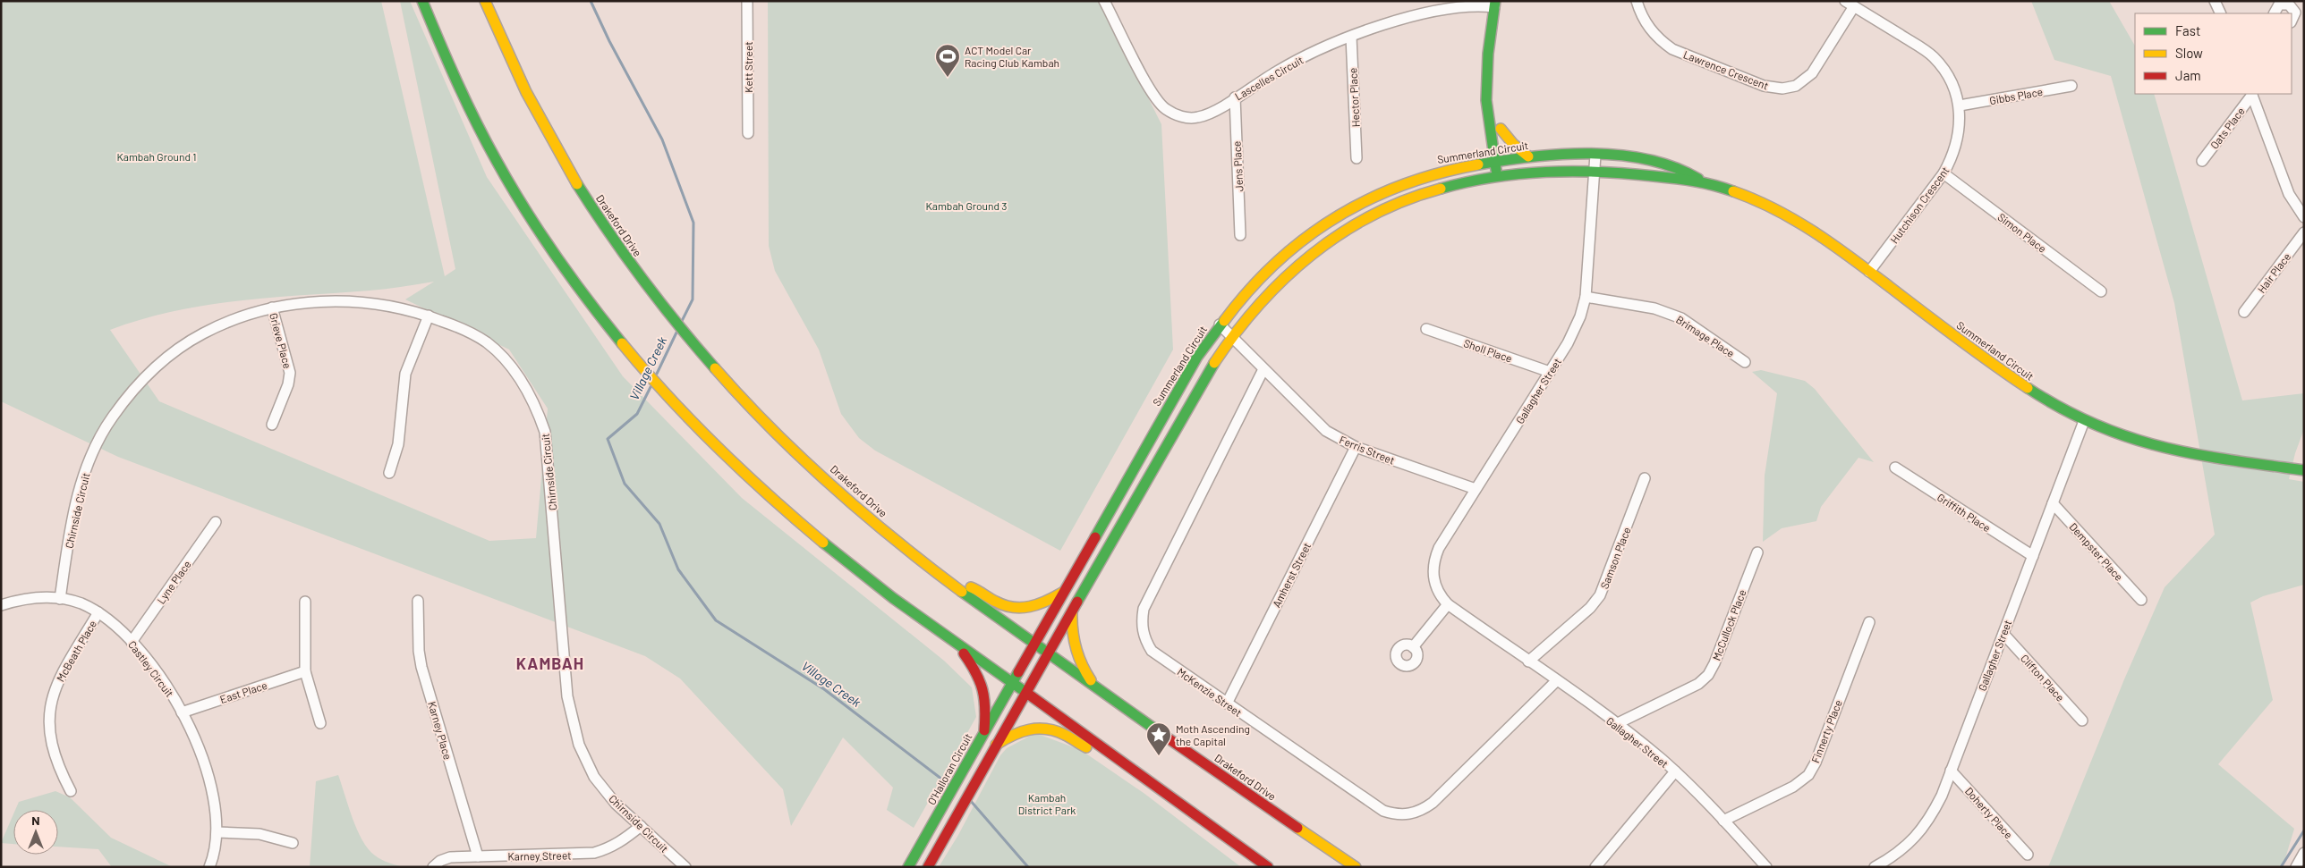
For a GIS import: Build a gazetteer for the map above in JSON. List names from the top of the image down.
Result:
{
  "streets": {
    "main road": ["Summerland Circuit", "Drakeford Drive", "O'Halloran Circuit"],
    "street": [
      "Kett Street",
      "Lawrence Crescent",
      "Lascelles Circuit",
      "Gibbs Place",
      "Hector Place",
      "Oats Place",
      "Jens Place",
      "Hutchison Crescent",
      "Simon Place",
      "Hair Place",
      "Brimage Place",
      "Grieve Place",
      "Sholl Place",
      "Gallagher Street",
      "Ferris Street",
      "Chirnside Circuit",
      "Griffith Place",
      "Dempster Place",
      "Samson Place",
      "Amherst Street",
      "Lyne Place",
      "McCullock Place",
      "McBeath Place",
      "Castley Circuit",
      "Clifton Place",
      "East Place",
      "McKenzie Street",
      "Karney Place",
      "Finnerty Place",
      "Doherty Place",
      "Karney Street"
    ]
  },
  "crossings": [
    ["Lawrence Crescent", "Hutchison Crescent"],
    ["Lascelles Circuit", "Hector Place"],
    ["Lascelles Circuit", "Jens Place"],
    ["Gibbs Place", "Hutchison Crescent"],
    ["Summerland Circuit", "Hutchison Crescent"],
    ["Summerland Circuit", "Drakeford Drive"],
    ["Summerland Circuit", "Gallagher Street"],
    ["Summerland Circuit", "Ferris Street"],
    ["Summerland Circuit", "O'Halloran Circuit"],
    ["Hutchison Crescent", "Simon Place"],
    ["Brimage Place", "Gallagher Street"],
    ["Grieve Place", "Chirnside Circuit"],
    ["Sholl Place", "Gallagher Street"],
    ["Gallagher Street", "Ferris Street"],
    ["Gallagher Street", "Griffith Place"],
    ["Gallagher Street", "Dempster Place"],
    ["Gallagher Street", "Samson Place"],
    ["Gallagher Street", "McCullock Place"],
    ["Gallagher Street", "Clifton Place"],
    ["Gallagher Street", "McKenzie Street"],
    ["Gallagher Street", "Finnerty Place"],
    ["Gallagher Street", "Doherty Place"],
    ["Ferris Street", "Amherst Street"],
    ["Ferris Street", "McKenzie Street"],
    ["Chirnside Circuit", "Castley Circuit"],
    ["Chirnside Circuit", "Karney Street"],
    ["Amherst Street", "McKenzie Street"],
    ["Lyne Place", "Castley Circuit"],
    ["McBeath Place", "Castley Circuit"],
    ["Castley Circuit", "East Place"],
    ["Karney Place", "Karney Street"]
  ],
  "districts": ["KAMBAH"],
  "water": ["Village Creek"],
  "parks": ["Kambah Ground 1", "Kambah Ground 3", "Kambah District Park"],
  "places": {
    "sports": ["ACT Model Car Racing Club Kambah"],
    "place": ["Moth Ascending the Capital"]
  },
  "legend": ["Fast", "Slow", "Jam"],
  "north": "top"
}
